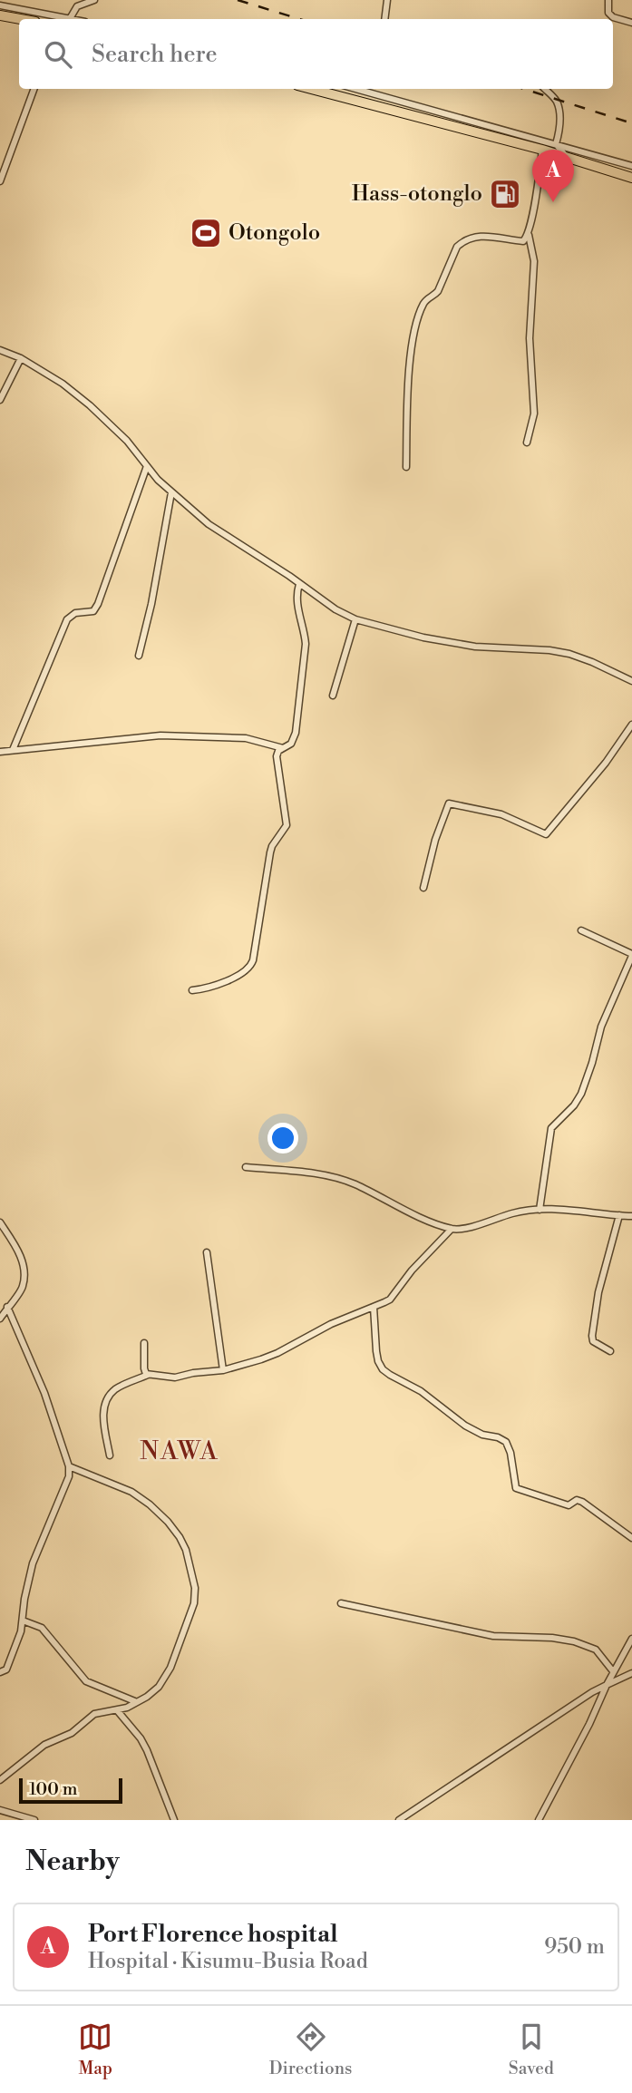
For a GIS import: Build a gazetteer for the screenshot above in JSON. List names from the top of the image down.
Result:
{
  "districts": ["NAWA"],
  "places": {
    "fuel station": ["Hass-otonglo"],
    "sports": ["Otongolo"]
  },
  "scale_bar": "100 m",
  "page": {
    "search": "Search here",
    "pins": "A",
    "scale": "100 m",
    "heading": "Nearby",
    "list": [
      {
        "mark": "A",
        "name": "Port Florence hospital",
        "note": "Hospital · Kisumu-Busia Road",
        "value": "950 m"
      }
    ],
    "nav": ["Map", "Directions", "Saved"]
  }
}
